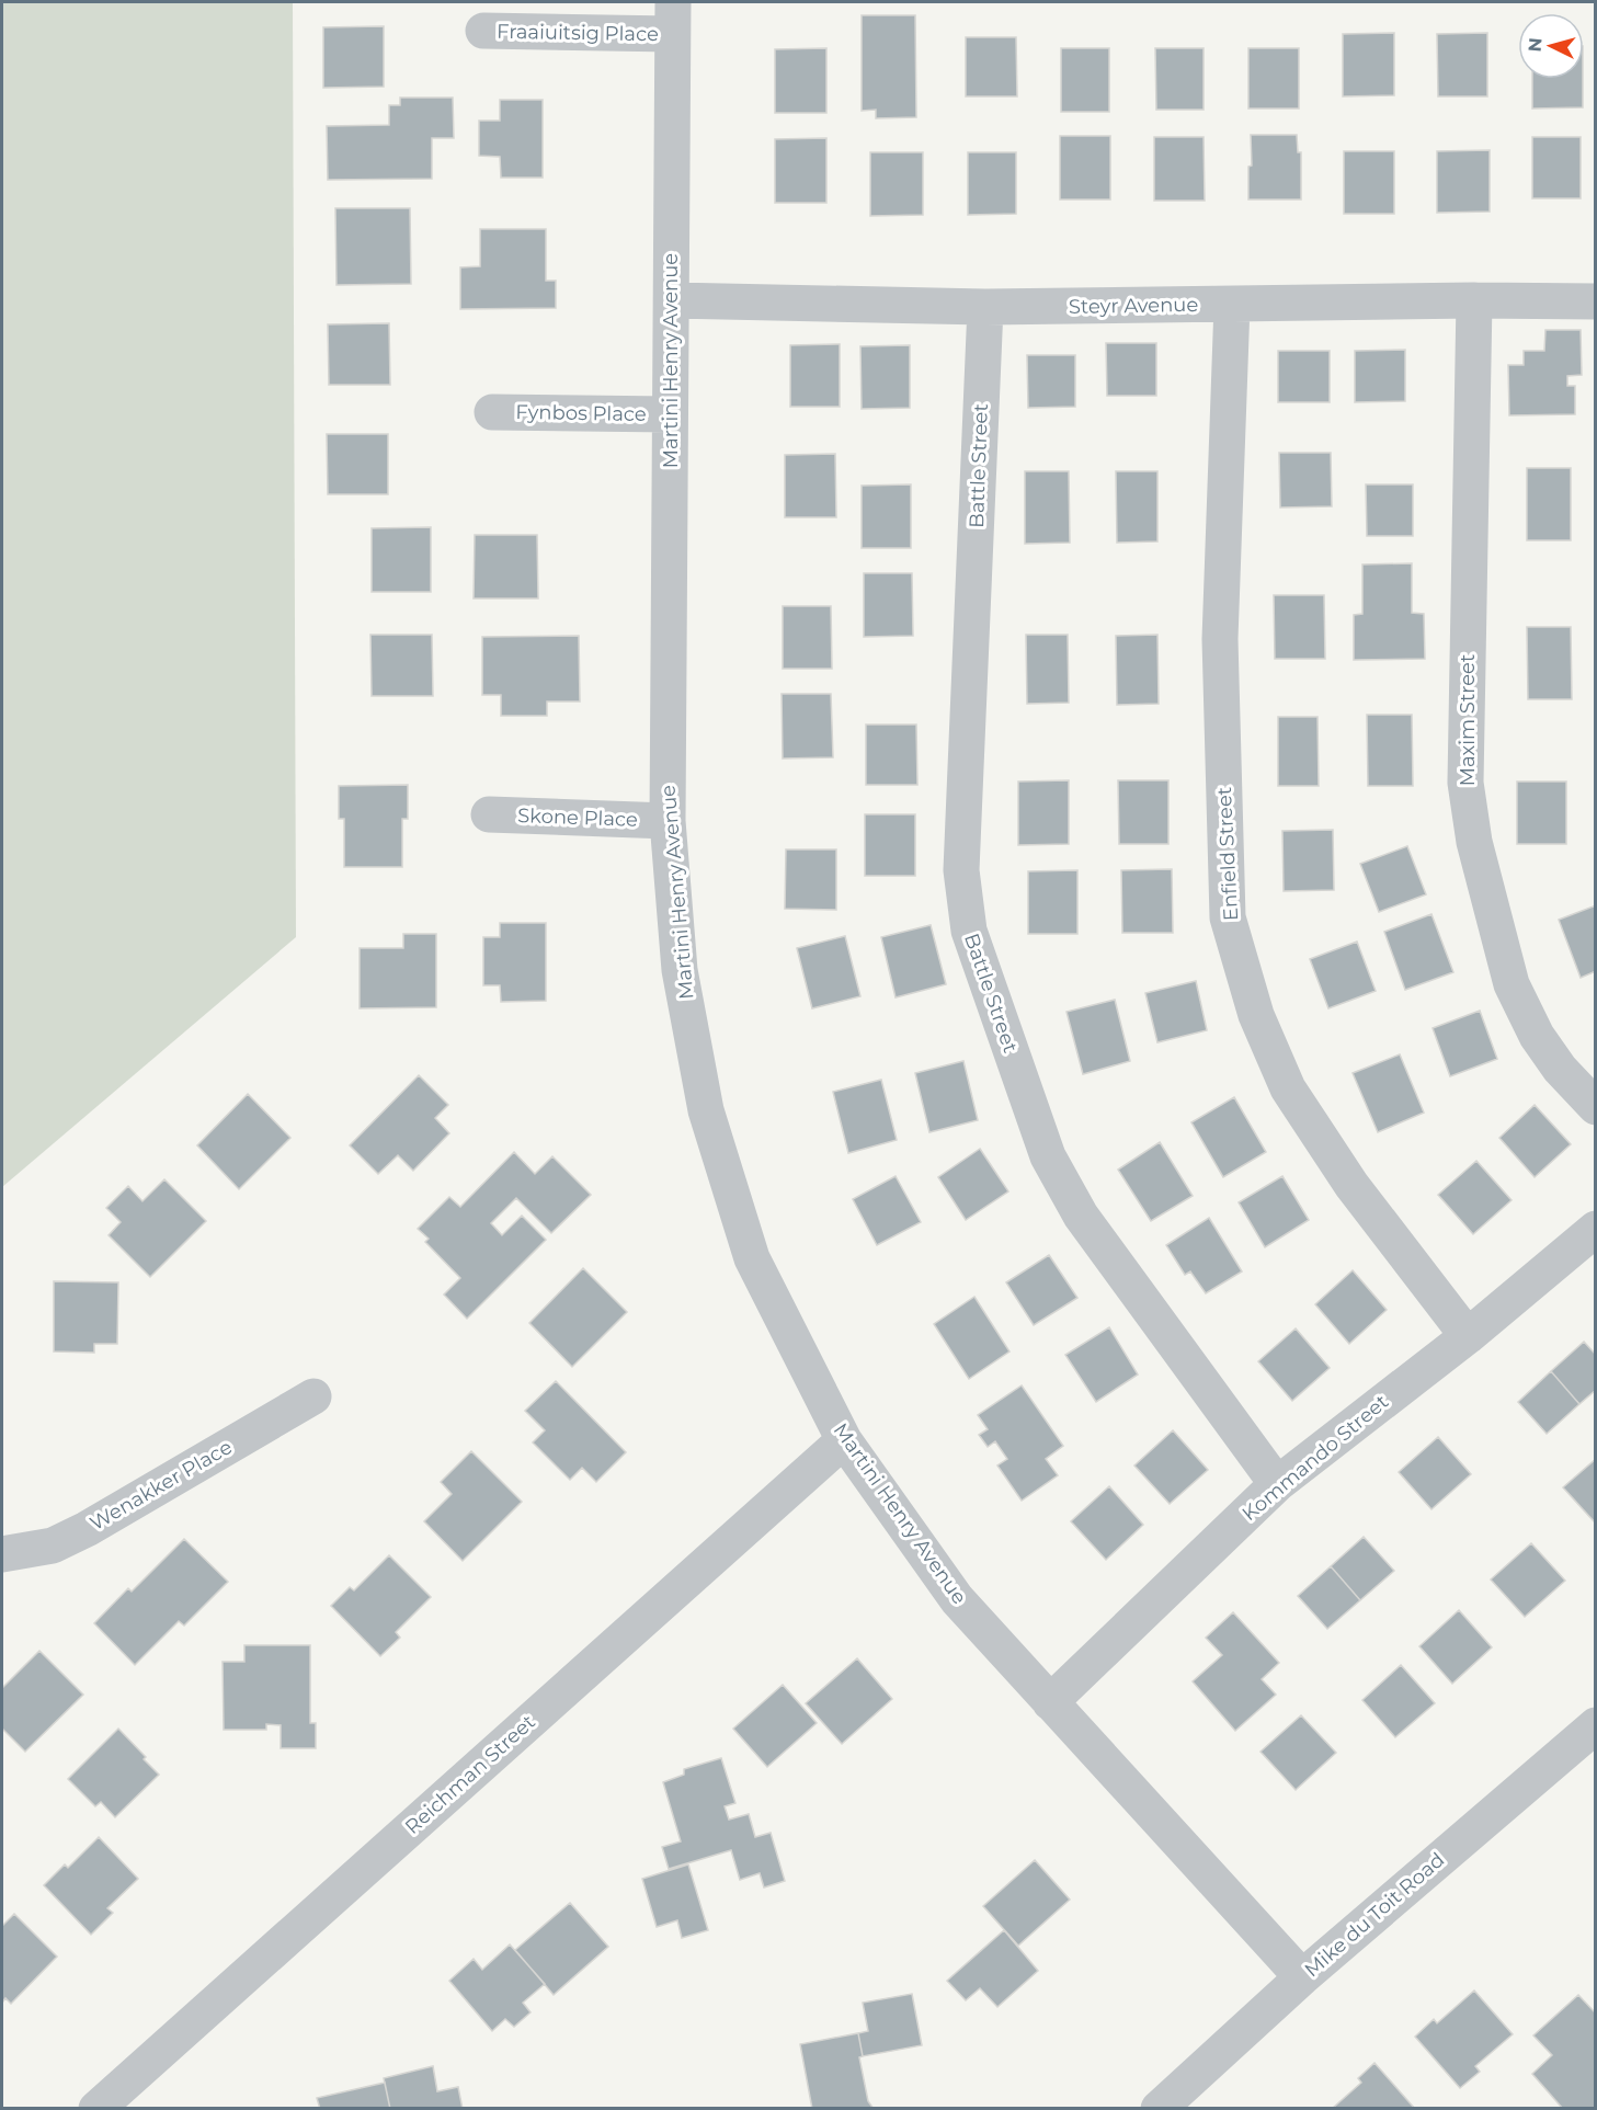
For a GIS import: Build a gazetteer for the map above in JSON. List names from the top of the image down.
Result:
{
  "streets": {
    "street": [
      "Fraaiuitsig Place",
      "Steyr Avenue",
      "Martini Henry Avenue",
      "Fynbos Place",
      "Battle Street",
      "Maxim Street",
      "Skone Place",
      "Enfield Street",
      "Kommando Street",
      "Wenakker Place",
      "Reichman Street",
      "Mike du Toit Road"
    ]
  },
  "crossings": [
    ["Fraaiuitsig Place", "Martini Henry Avenue"],
    ["Steyr Avenue", "Martini Henry Avenue"],
    ["Steyr Avenue", "Battle Street"],
    ["Steyr Avenue", "Maxim Street"],
    ["Steyr Avenue", "Enfield Street"],
    ["Martini Henry Avenue", "Fynbos Place"],
    ["Martini Henry Avenue", "Skone Place"],
    ["Martini Henry Avenue", "Kommando Street"],
    ["Martini Henry Avenue", "Reichman Street"],
    ["Martini Henry Avenue", "Mike du Toit Road"],
    ["Battle Street", "Kommando Street"],
    ["Enfield Street", "Kommando Street"]
  ],
  "north": "left"
}
